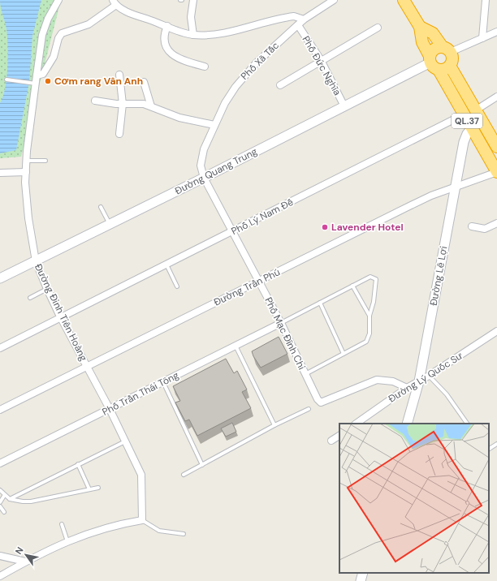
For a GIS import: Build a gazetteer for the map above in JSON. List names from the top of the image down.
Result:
{
  "streets": {
    "highway": ["QL.37"],
    "main road": ["Đường Quang Trung", "Đường Lê Lợi"],
    "street": [
      "Phố Xã Tắc",
      "Phố Đức Nghĩa",
      "Phố Lý Nam Đế",
      "Đường Trần Phú",
      "Đường Đinh Tiên Hoàng",
      "Phố Mạc Đĩnh Chi",
      "Đường Lý Quốc Sư",
      "Phố Trần Thái Tông"
    ]
  },
  "crossings": [
    ["Phố Xã Tắc", "Phố Đức Nghĩa"],
    ["Phố Xã Tắc", "Đường Quang Trung"],
    ["Phố Xã Tắc", "Phố Mạc Đĩnh Chi"],
    ["Phố Đức Nghĩa", "Đường Quang Trung"],
    ["QL.37", "Đường Quang Trung"],
    ["QL.37", "Phố Lý Nam Đế"],
    ["QL.37", "Đường Lê Lợi"],
    ["QL.37", "Đường Trần Phú"],
    ["Đường Quang Trung", "Đường Đinh Tiên Hoàng"],
    ["Đường Quang Trung", "Phố Mạc Đĩnh Chi"],
    ["Phố Lý Nam Đế", "Đường Đinh Tiên Hoàng"],
    ["Phố Lý Nam Đế", "Phố Mạc Đĩnh Chi"],
    ["Đường Lê Lợi", "Đường Trần Phú"],
    ["Đường Lê Lợi", "Đường Lý Quốc Sư"],
    ["Đường Trần Phú", "Đường Đinh Tiên Hoàng"],
    ["Đường Trần Phú", "Phố Mạc Đĩnh Chi"],
    ["Đường Đinh Tiên Hoàng", "Phố Trần Thái Tông"],
    ["Phố Mạc Đĩnh Chi", "Đường Lý Quốc Sư"],
    ["Phố Mạc Đĩnh Chi", "Phố Trần Thái Tông"]
  ],
  "places": ["Cơm rang Vân Anh", "Lavender Hotel"],
  "north": "top left"
}
